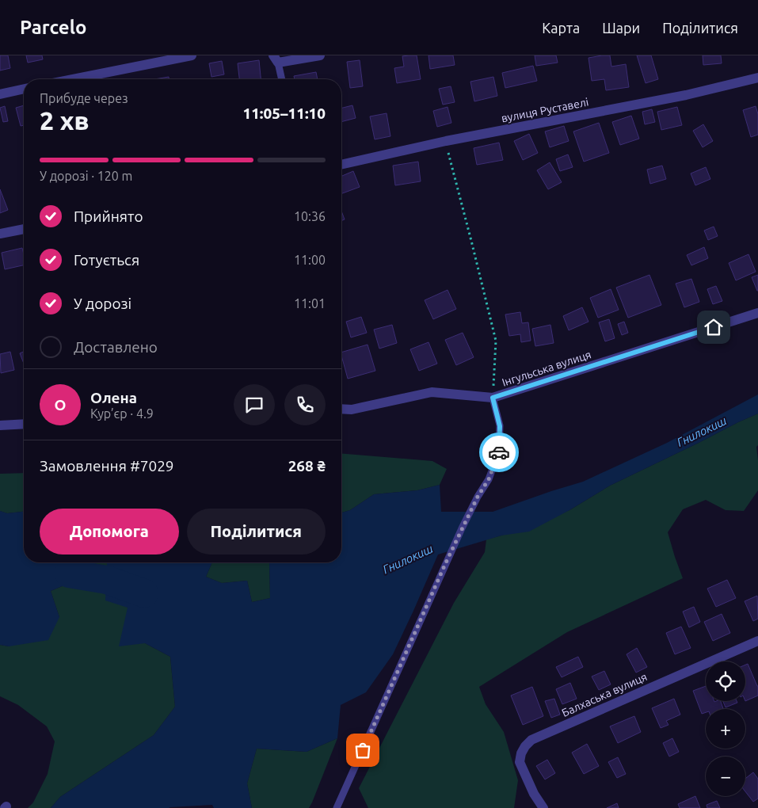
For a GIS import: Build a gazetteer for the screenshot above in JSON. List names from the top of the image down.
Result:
{
  "streets": {
    "street": ["вулиця Руставелі", "Інгульська вулиця", "Балхаська вулиця"]
  },
  "water": ["Гнилокиш"],
  "page": {
    "header": "Parcelo",
    "nav": ["Карта", "Шари", "Поділитися"],
    "heading": ["2 хв", "Прибуде через", "11:05–11:10"],
    "panel": [
      "Олена",
      "Кур’єр · 4.9",
      "Замовлення #7029",
      "268 ₴"
    ],
    "bar": "У дорозі · 120 m",
    "list": [
      ["Прийнято", "10:36"],
      ["Готується", "11:00"],
      ["У дорозі", "11:01"],
      "Доставлено"
    ],
    "round": "О",
    "buttons": ["Допомога", "Поділитися"],
    "map_buttons": ["+", "−"]
  }
}
